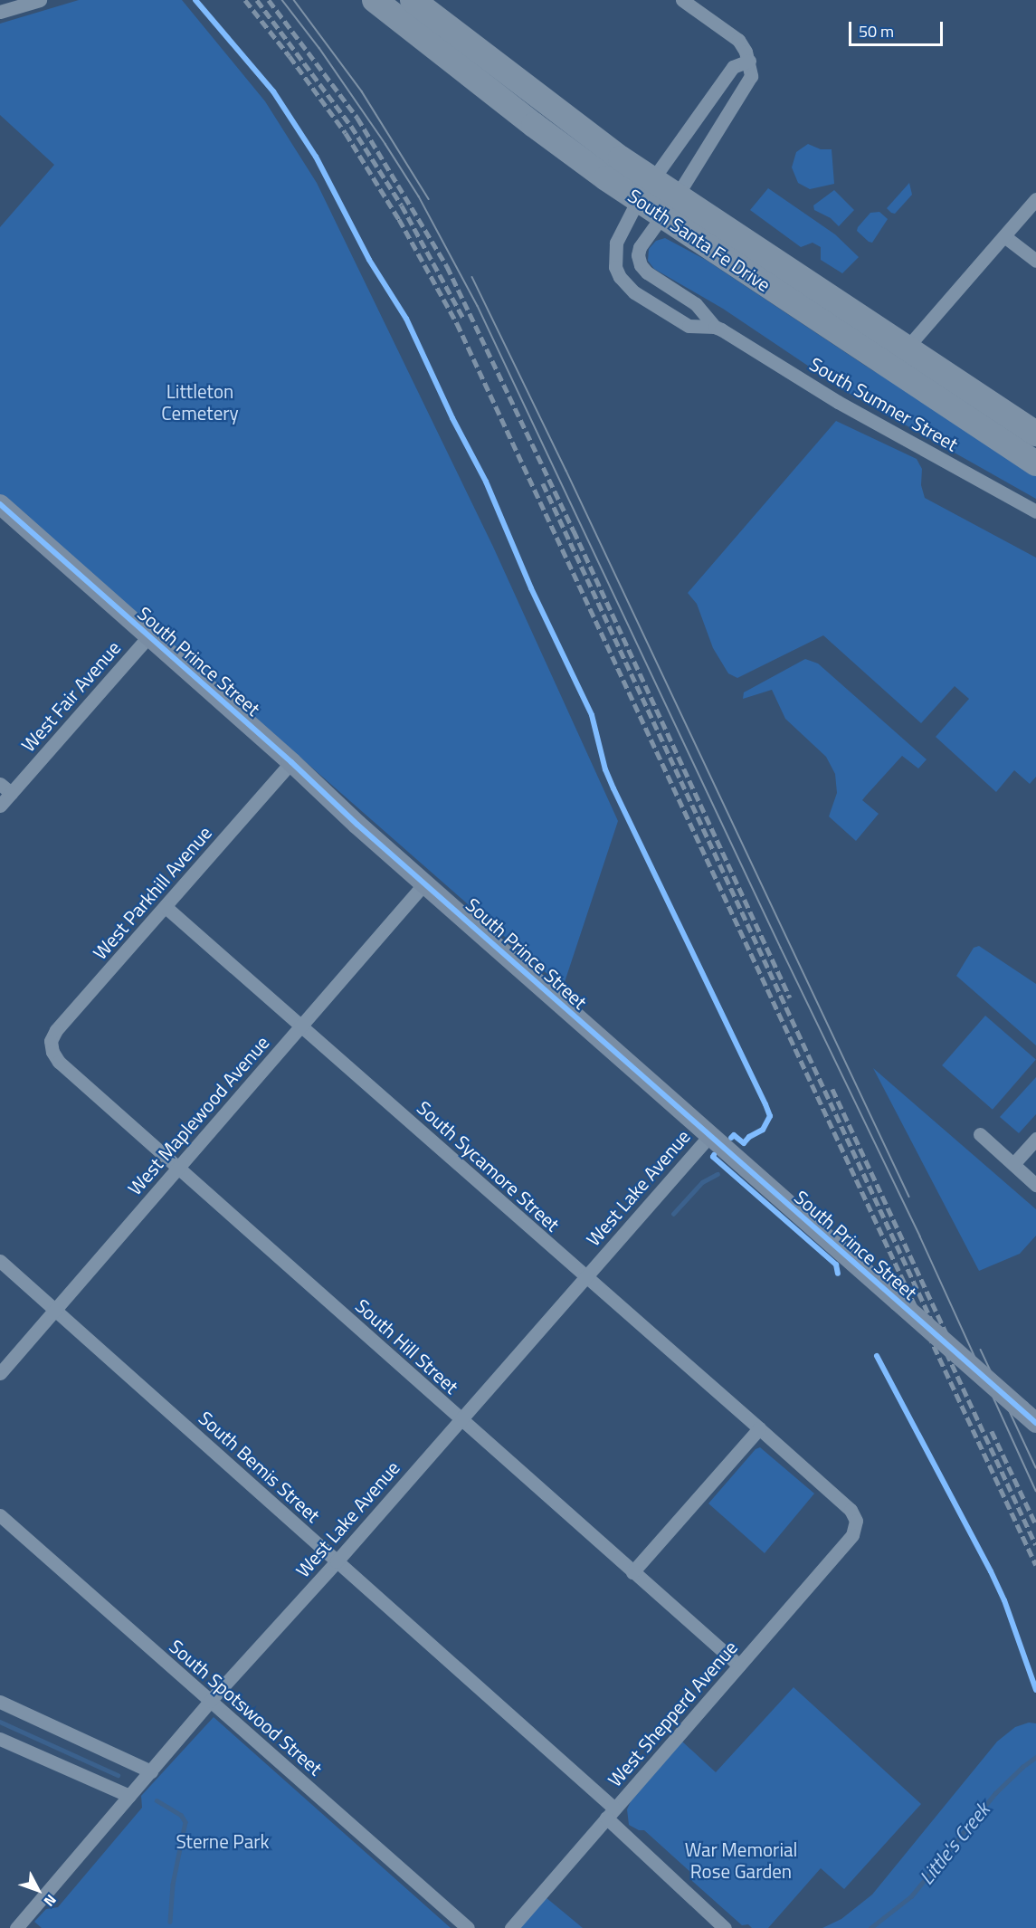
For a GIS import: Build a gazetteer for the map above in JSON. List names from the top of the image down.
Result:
{
  "streets": {
    "highway": ["South Santa Fe Drive"],
    "street": [
      "South Sumner Street",
      "South Prince Street",
      "West Fair Avenue",
      "West Parkhill Avenue",
      "West Maplewood Avenue",
      "South Sycamore Street",
      "West Lake Avenue",
      "South Hill Street",
      "South Bemis Street",
      "South Spotswood Street",
      "West Shepperd Avenue"
    ]
  },
  "crossings": [
    ["South Santa Fe Drive", "South Sumner Street"],
    ["South Prince Street", "West Fair Avenue"],
    ["South Prince Street", "West Parkhill Avenue"],
    ["South Prince Street", "West Maplewood Avenue"],
    ["South Prince Street", "West Lake Avenue"],
    ["West Parkhill Avenue", "South Sycamore Street"],
    ["West Parkhill Avenue", "South Hill Street"],
    ["West Maplewood Avenue", "South Sycamore Street"],
    ["West Maplewood Avenue", "South Hill Street"],
    ["West Maplewood Avenue", "South Bemis Street"],
    ["South Sycamore Street", "West Lake Avenue"],
    ["South Sycamore Street", "West Shepperd Avenue"],
    ["West Lake Avenue", "South Hill Street"],
    ["West Lake Avenue", "South Bemis Street"],
    ["West Lake Avenue", "South Spotswood Street"],
    ["South Hill Street", "West Shepperd Avenue"],
    ["South Bemis Street", "West Shepperd Avenue"]
  ],
  "water": ["Little's Creek"],
  "parks": ["Littleton Cemetery", "Sterne Park", "War Memorial Rose Garden"],
  "scale_bar": "50 m",
  "north": "bottom right"
}
